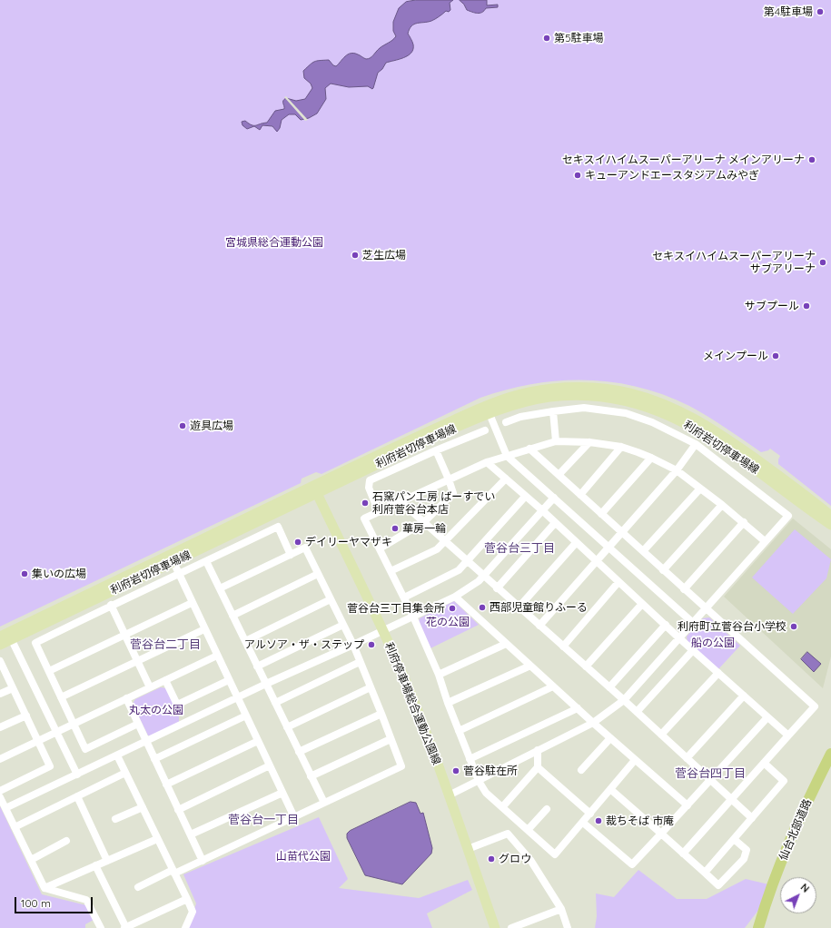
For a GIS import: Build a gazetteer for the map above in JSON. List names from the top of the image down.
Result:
{
  "streets": {
    "highway": ["仙台北部道路"],
    "main road": ["利府岩切停車場線", "利府停車場総合運動公園線"]
  },
  "crossings": [
    ["利府岩切停車場線", "利府停車場総合運動公園線"]
  ],
  "districts": [
    "菅谷台三丁目",
    "菅谷台二丁目",
    "菅谷台四丁目",
    "菅谷台一丁目"
  ],
  "parks": [
    "宮城県総合運動公園",
    "花の公園",
    "船の公園",
    "丸太の公園",
    "山苗代公園"
  ],
  "places": [
    "第4駐車場",
    "第5駐車場",
    "セキスイハイムスーパーアリーナ メインアリーナ",
    "キューアンドエースタジアムみやぎ",
    "芝生広場",
    "セキスイハイムスーパーアリーナ サブアリーナ",
    "サブプール",
    "メインプール",
    "遊具広場",
    "石窯パン工房 ばーすでい 利府菅谷台本店",
    "華房一輪",
    "デイリーヤマザキ",
    "集いの広場",
    "西部児童館りふーる",
    "菅谷台三丁目集会所",
    "利府町立菅谷台小学校",
    "アルソア・ザ・ステップ",
    "菅谷駐在所",
    "裁ちそば 市庵",
    "グロウ"
  ],
  "scale_bar": "100 m",
  "north": "top right"
}
